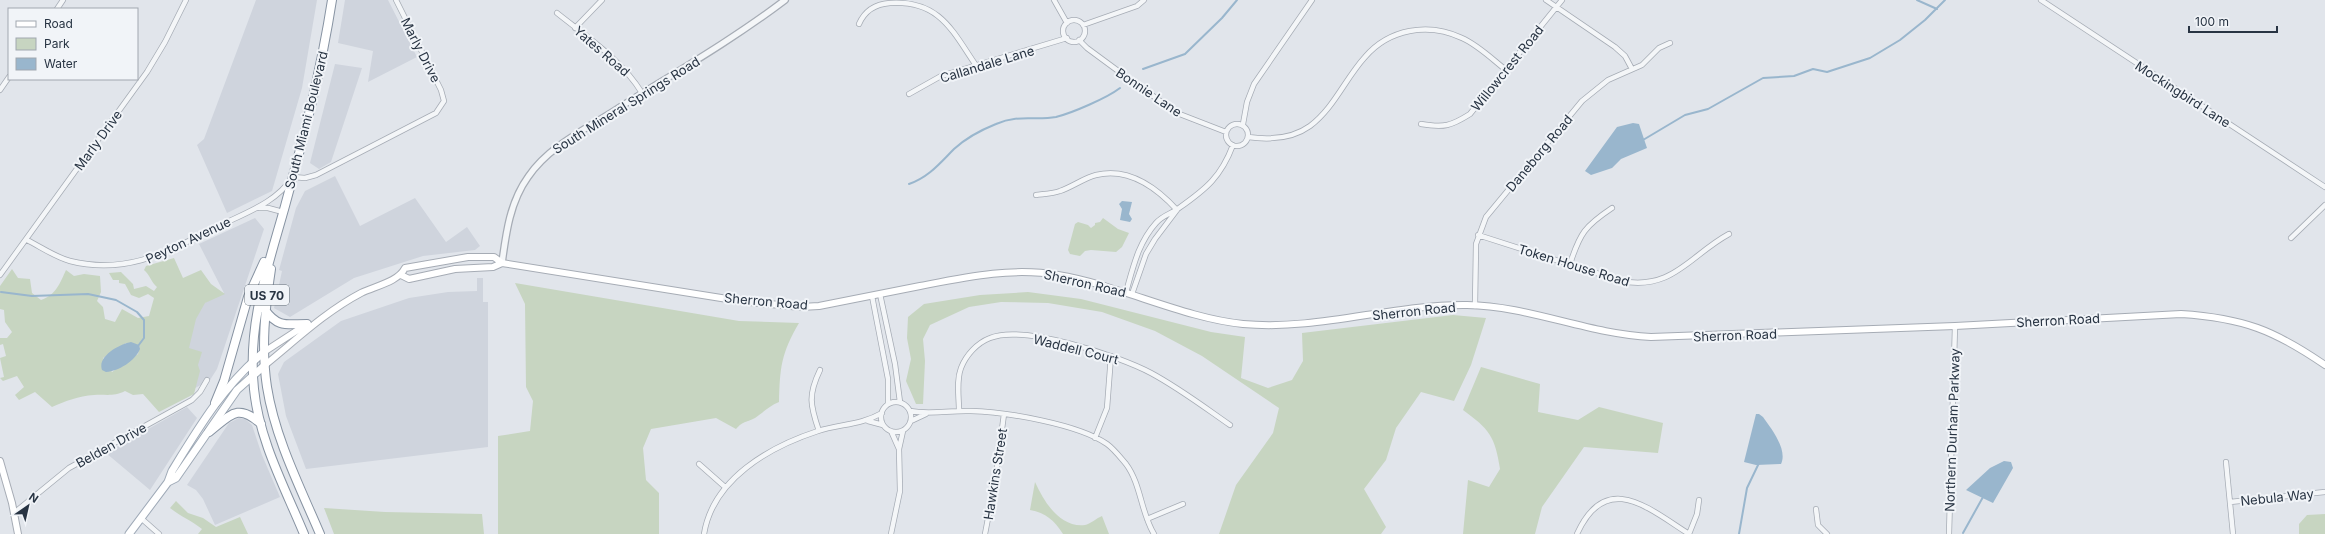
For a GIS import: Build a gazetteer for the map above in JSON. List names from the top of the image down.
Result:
{
  "streets": {
    "highway": ["South Miami Boulevard", "US 70"],
    "main road": ["Sherron Road"],
    "street": [
      "Marly Drive",
      "Yates Road",
      "Callandale Lane",
      "Willowcrest Road",
      "Bonnie Lane",
      "Mockingbird Lane",
      "South Mineral Springs Road",
      "Daneborg Road",
      "Peyton Avenue",
      "Token House Road",
      "Waddell Court",
      "Northern Durham Parkway",
      "Belden Drive",
      "Hawkins Street",
      "Nebula Way"
    ]
  },
  "crossings": [
    ["Marly Drive", "South Miami Boulevard"],
    ["Marly Drive", "Peyton Avenue"],
    ["Yates Road", "South Mineral Springs Road"],
    ["Callandale Lane", "Bonnie Lane"],
    ["South Mineral Springs Road", "Sherron Road"],
    ["South Miami Boulevard", "Peyton Avenue"],
    ["South Miami Boulevard", "Sherron Road"],
    ["South Miami Boulevard", "US 70"],
    ["Daneborg Road", "Token House Road"],
    ["Daneborg Road", "Sherron Road"],
    ["Sherron Road", "US 70"],
    ["Sherron Road", "Northern Durham Parkway"]
  ],
  "legend": ["Road", "Park", "Water"],
  "scale_bar": "100 m",
  "north": "top right"
}
